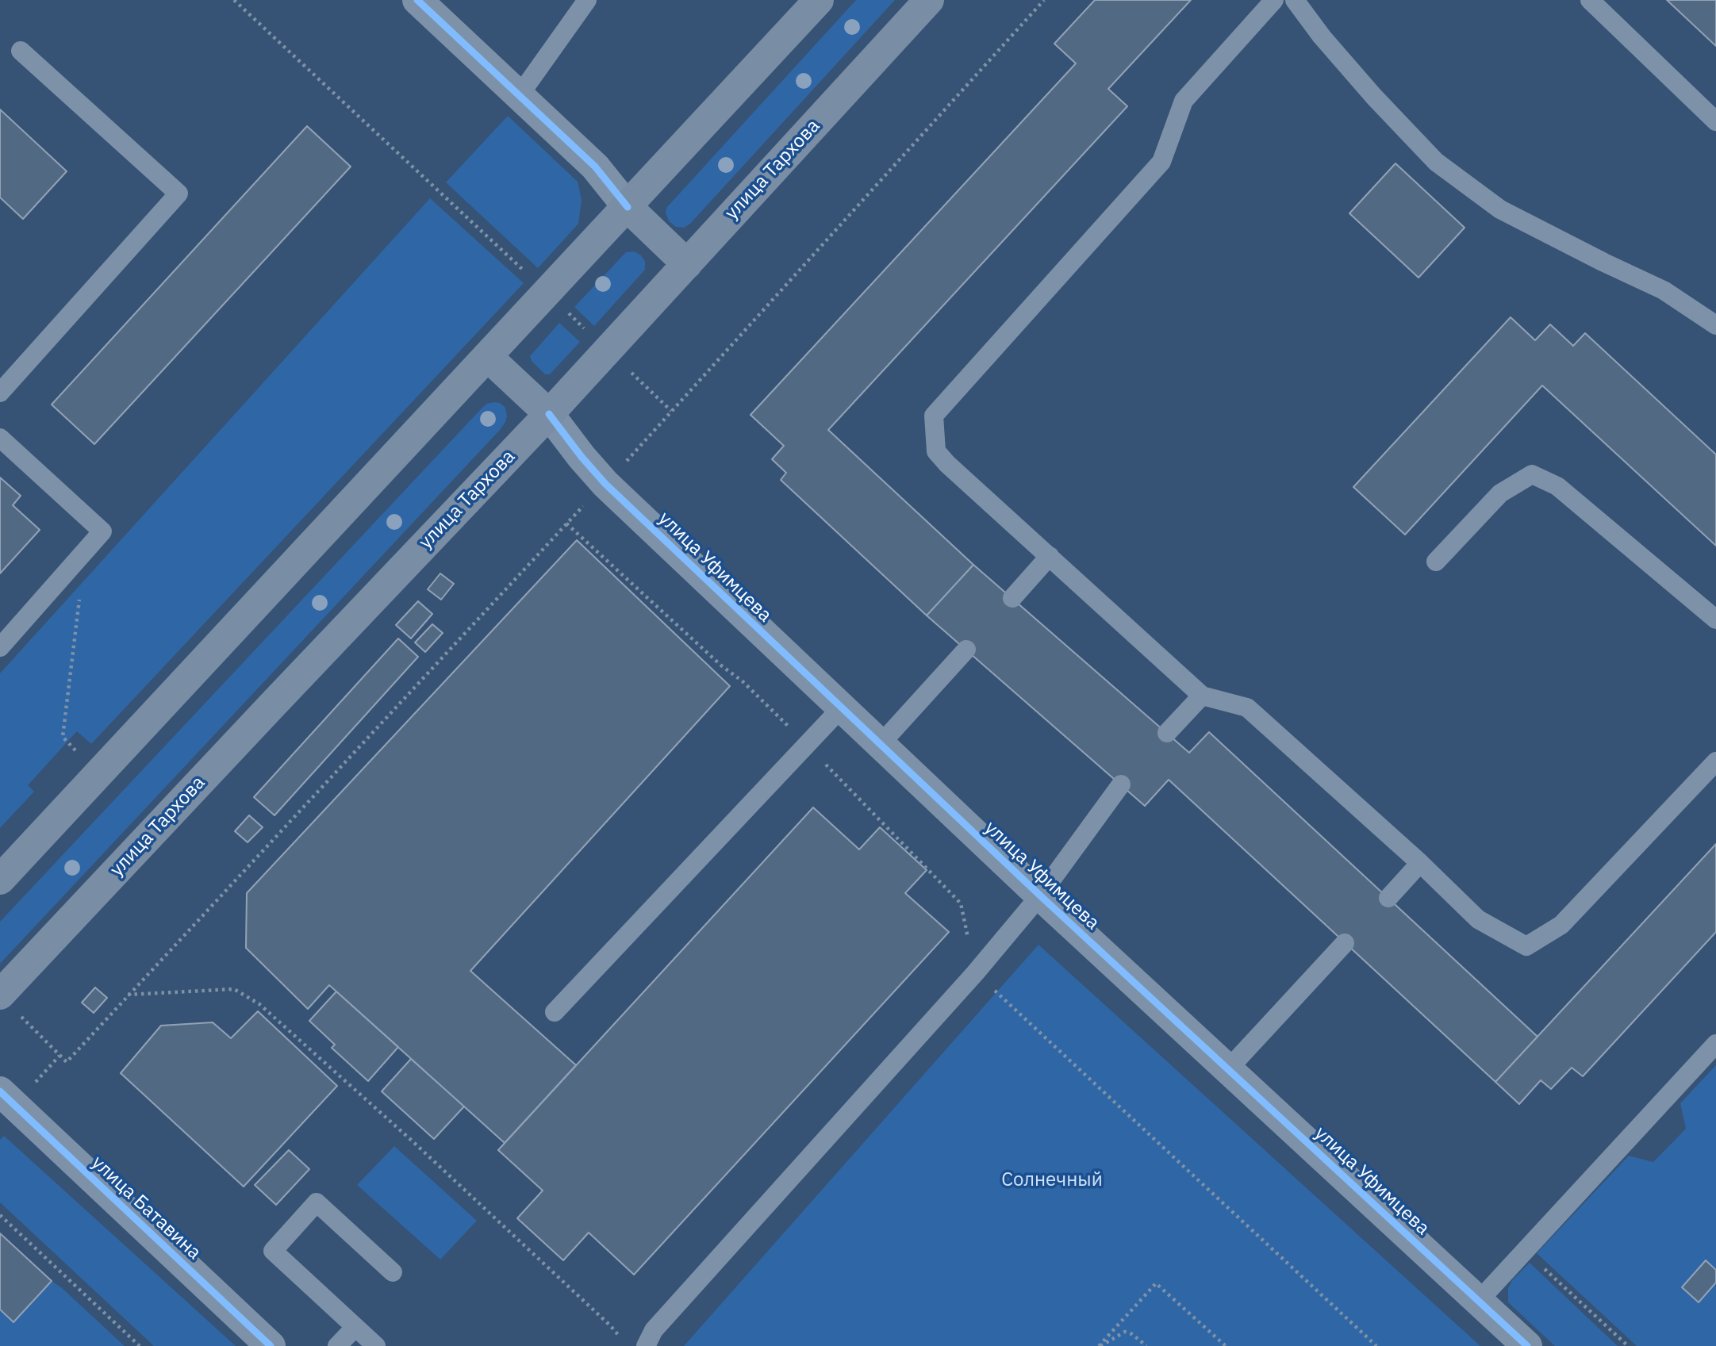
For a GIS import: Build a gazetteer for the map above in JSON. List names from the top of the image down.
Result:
{
  "streets": {
    "main road": ["улица Тархова"],
    "street": ["улица Уфимцева", "улица Батавина"]
  },
  "crossings": [
    ["улица Тархова", "улица Уфимцева"]
  ],
  "parks": ["Солнечный"]
}
